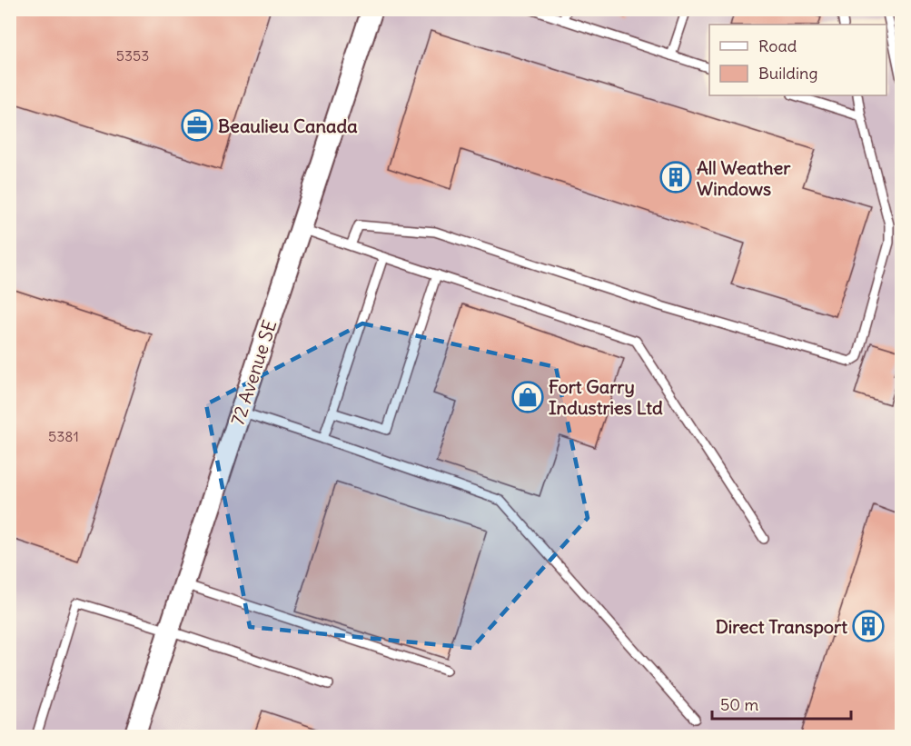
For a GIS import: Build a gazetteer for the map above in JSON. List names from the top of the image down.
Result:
{
  "streets": {
    "street": ["72 Avenue SE"]
  },
  "places": {
    "office": ["Beaulieu Canada"],
    "building": ["All Weather Windows", "Direct Transport"],
    "shop": ["Fort Garry Industries Ltd"]
  },
  "house_numbers": ["5353", "5381"],
  "legend": ["Road", "Building"],
  "scale_bar": "50 m"
}
